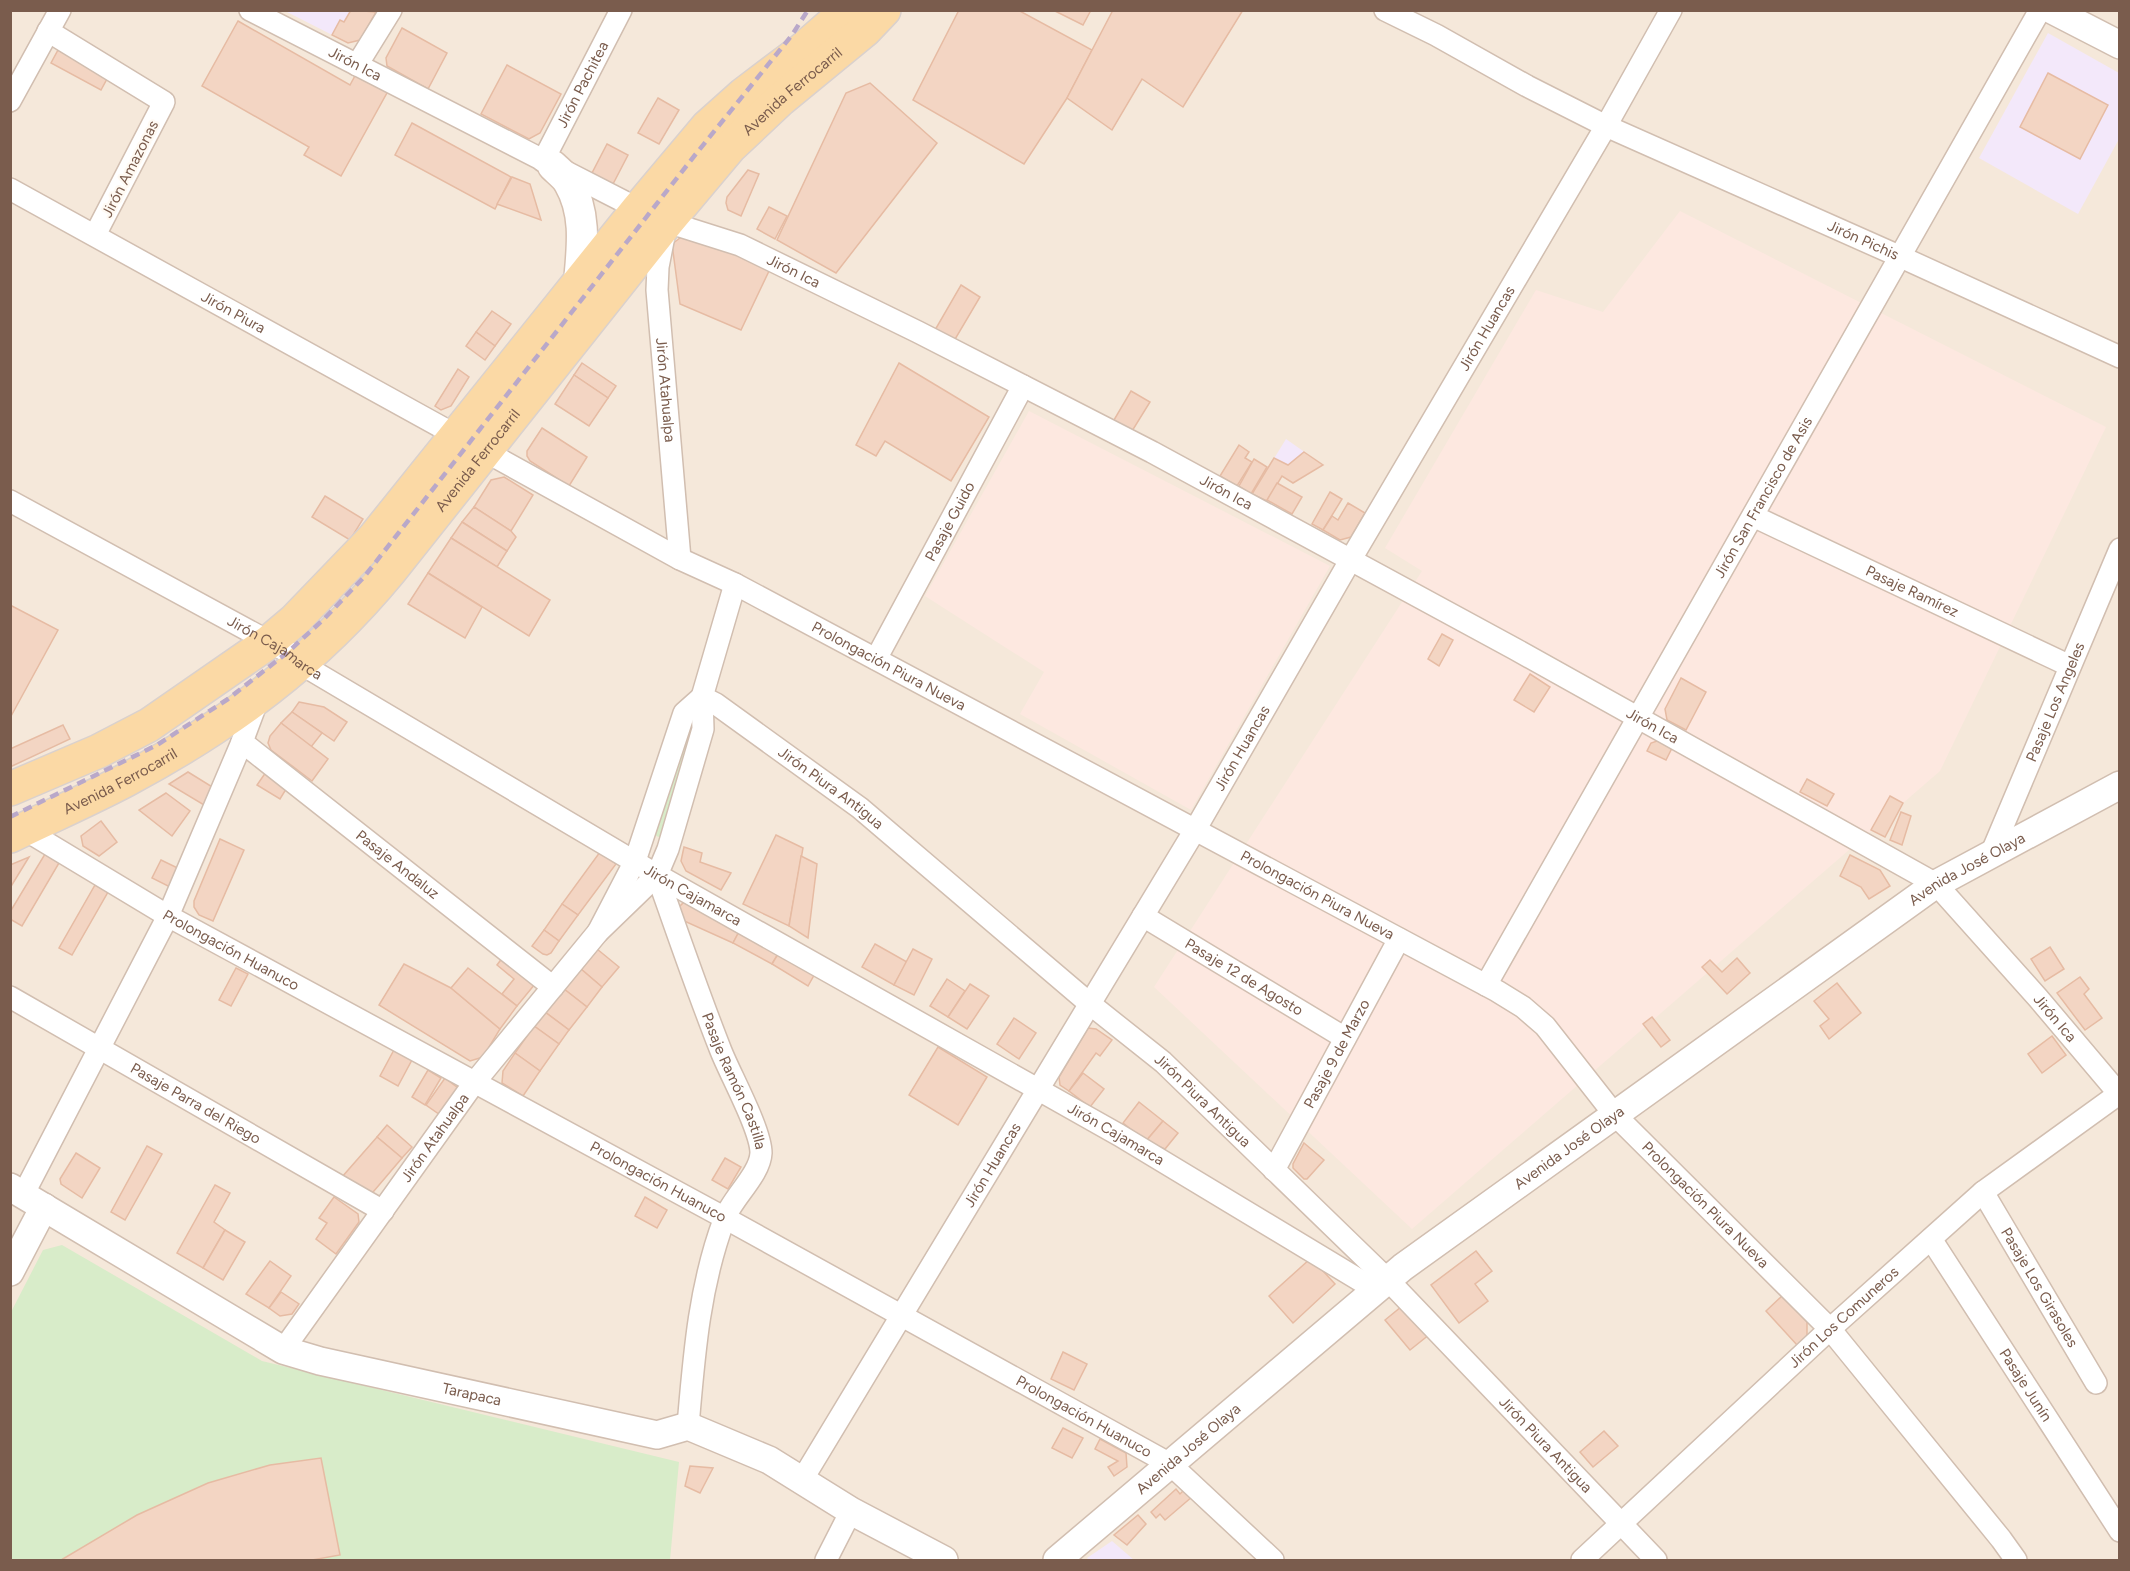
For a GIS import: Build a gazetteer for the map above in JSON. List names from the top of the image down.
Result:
{
  "streets": {
    "main road": ["Avenida Ferrocarril"],
    "street": [
      "Jirón Ica",
      "Jirón Pachitea",
      "Jirón Amazonas",
      "Jirón Pichis",
      "Jirón Piura",
      "Jirón Huancas",
      "Jirón Atahualpa",
      "Jirón San Francisco de Asis",
      "Pasaje Guido",
      "Pasaje Ramírez",
      "Jirón Cajamarca",
      "Prolongación Piura Nueva",
      "Pasaje Los Angeles",
      "Jirón Piura Antigua",
      "Pasaje Andaluz",
      "Avenida José Olaya",
      "Prolongación Huanuco",
      "Pasaje 12 de Agosto",
      "Pasaje 9 de Marzo",
      "Pasaje Ramón Castilla",
      "Pasaje Parra del Riego",
      "Pasaje Los Girasoles",
      "Jirón Los Comuneros",
      "Pasaje Junín",
      "Tarapaca"
    ]
  },
  "crossings": [
    ["Jirón Ica", "Jirón Pachitea"],
    ["Jirón Ica", "Avenida Ferrocarril"],
    ["Jirón Ica", "Jirón Huancas"],
    ["Jirón Ica", "Jirón Atahualpa"],
    ["Jirón Ica", "Jirón San Francisco de Asis"],
    ["Jirón Ica", "Pasaje Guido"],
    ["Jirón Ica", "Avenida José Olaya"],
    ["Jirón Ica", "Jirón Los Comuneros"],
    ["Avenida Ferrocarril", "Jirón Piura"],
    ["Avenida Ferrocarril", "Jirón Atahualpa"],
    ["Avenida Ferrocarril", "Jirón Cajamarca"],
    ["Avenida Ferrocarril", "Prolongación Piura Nueva"],
    ["Avenida Ferrocarril", "Prolongación Huanuco"],
    ["Jirón Amazonas", "Jirón Piura"],
    ["Jirón Pichis", "Jirón Huancas"],
    ["Jirón Pichis", "Jirón San Francisco de Asis"],
    ["Jirón Piura", "Prolongación Piura Nueva"],
    ["Jirón Huancas", "Jirón Cajamarca"],
    ["Jirón Huancas", "Prolongación Piura Nueva"],
    ["Jirón Huancas", "Jirón Piura Antigua"],
    ["Jirón Huancas", "Prolongación Huanuco"],
    ["Jirón Huancas", "Pasaje 12 de Agosto"],
    ["Jirón Atahualpa", "Jirón Cajamarca"],
    ["Jirón Atahualpa", "Prolongación Piura Nueva"],
    ["Jirón Atahualpa", "Jirón Piura Antigua"],
    ["Jirón Atahualpa", "Pasaje Andaluz"],
    ["Jirón Atahualpa", "Prolongación Huanuco"],
    ["Jirón Atahualpa", "Pasaje Ramón Castilla"],
    ["Jirón Atahualpa", "Pasaje Parra del Riego"],
    ["Jirón Atahualpa", "Tarapaca"],
    ["Jirón San Francisco de Asis", "Pasaje Ramírez"],
    ["Jirón San Francisco de Asis", "Prolongación Piura Nueva"],
    ["Pasaje Guido", "Prolongación Piura Nueva"],
    ["Pasaje Ramírez", "Pasaje Los Angeles"],
    ["Jirón Cajamarca", "Jirón Piura Antigua"],
    ["Jirón Cajamarca", "Avenida José Olaya"],
    ["Jirón Cajamarca", "Pasaje Ramón Castilla"],
    ["Prolongación Piura Nueva", "Avenida José Olaya"],
    ["Prolongación Piura Nueva", "Pasaje 9 de Marzo"],
    ["Prolongación Piura Nueva", "Jirón Los Comuneros"],
    ["Pasaje Los Angeles", "Avenida José Olaya"],
    ["Jirón Piura Antigua", "Avenida José Olaya"],
    ["Jirón Piura Antigua", "Pasaje 9 de Marzo"],
    ["Jirón Piura Antigua", "Jirón Los Comuneros"],
    ["Avenida José Olaya", "Prolongación Huanuco"],
    ["Prolongación Huanuco", "Pasaje Ramón Castilla"],
    ["Pasaje 12 de Agosto", "Pasaje 9 de Marzo"],
    ["Pasaje Ramón Castilla", "Tarapaca"],
    ["Pasaje Los Girasoles", "Jirón Los Comuneros"],
    ["Jirón Los Comuneros", "Pasaje Junín"]
  ]
}
